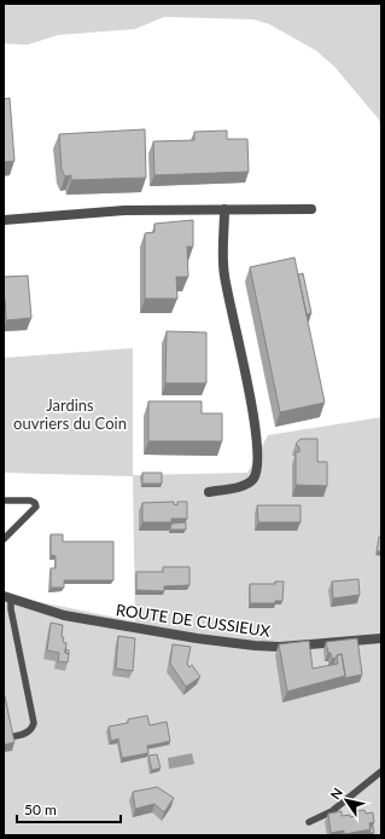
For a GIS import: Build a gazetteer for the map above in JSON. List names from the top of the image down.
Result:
{
  "streets": {
    "street": ["ROUTE DE CUSSIEUX"]
  },
  "parks": ["Jardins ouvriers du Coin"],
  "scale_bar": "50 m",
  "north": "top left"
}
